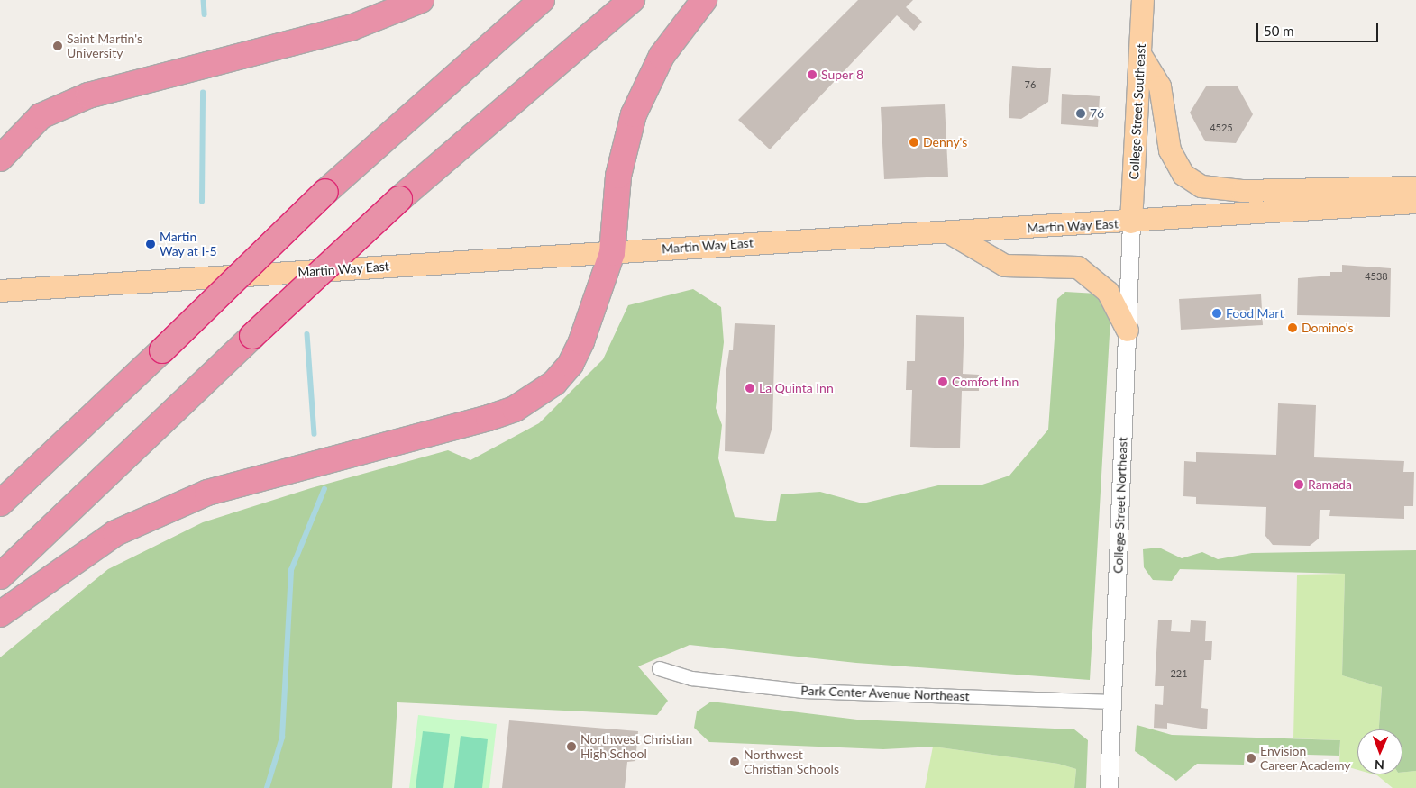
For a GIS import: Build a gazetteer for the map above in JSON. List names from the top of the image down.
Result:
{
  "streets": {
    "main road": ["College Street Southeast", "Martin Way East"],
    "street": ["College Street Northeast", "Park Center Avenue Northeast"]
  },
  "crossings": [
    ["College Street Southeast", "Martin Way East"],
    ["College Street Southeast", "College Street Northeast"],
    ["Martin Way East", "College Street Northeast"],
    ["College Street Northeast", "Park Center Avenue Northeast"]
  ],
  "places": [
    "Saint Martin's University",
    "Super 8",
    "76",
    "Denny's",
    "Martin Way at I-5",
    "Food Mart",
    "Domino's",
    "Comfort Inn",
    "La Quinta Inn",
    "Ramada",
    "Northwest Christian High School",
    "Envision Career Academy",
    "Northwest Christian Schools"
  ],
  "house_numbers": [
    "76",
    "4525",
    "4538",
    "221"
  ],
  "scale_bar": "50 m",
  "north": "bottom"
}
